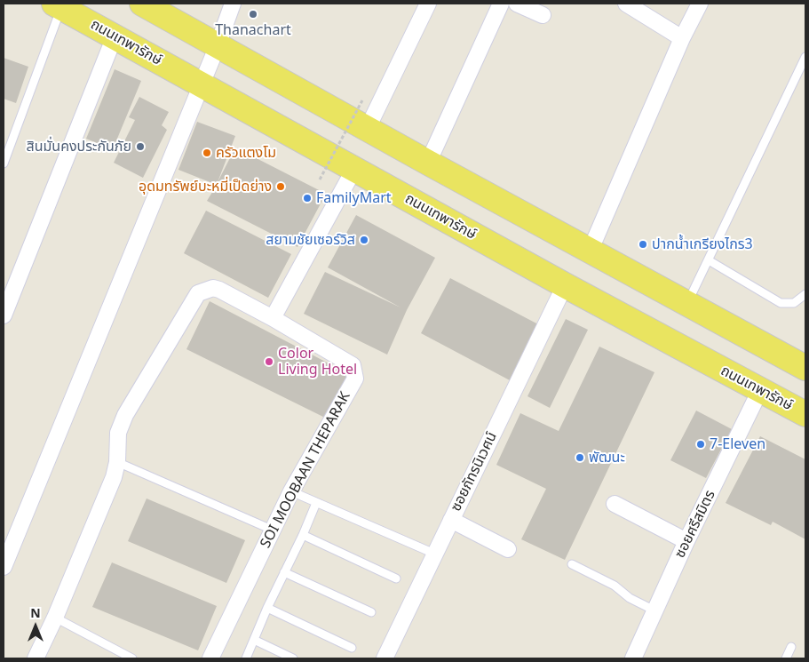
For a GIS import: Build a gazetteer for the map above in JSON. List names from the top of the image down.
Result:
{
  "streets": {
    "main road": ["ถนนเทพารักษ์"],
    "street": ["SOI MOOBAAN THEPARAK", "ซอยภัทรนิเวศน์", "ซอยศรีสมิตร"]
  },
  "crossings": [
    ["ถนนเทพารักษ์", "ซอยภัทรนิเวศน์"],
    ["ถนนเทพารักษ์", "ซอยศรีสมิตร"]
  ],
  "places": [
    "Thanachart",
    "สินมั่นคงประกันภัย",
    "ครัวแตงโม",
    "อุดมทรัพย์บะหมี่เป็ดย่าง",
    "FamilyMart",
    "สยามชัยเซอร์วิส",
    "ปากน้ำเกรียงไกร3",
    "Color Living Hotel",
    "7-Eleven",
    "พัฒนะ"
  ],
  "north": "top"
}
